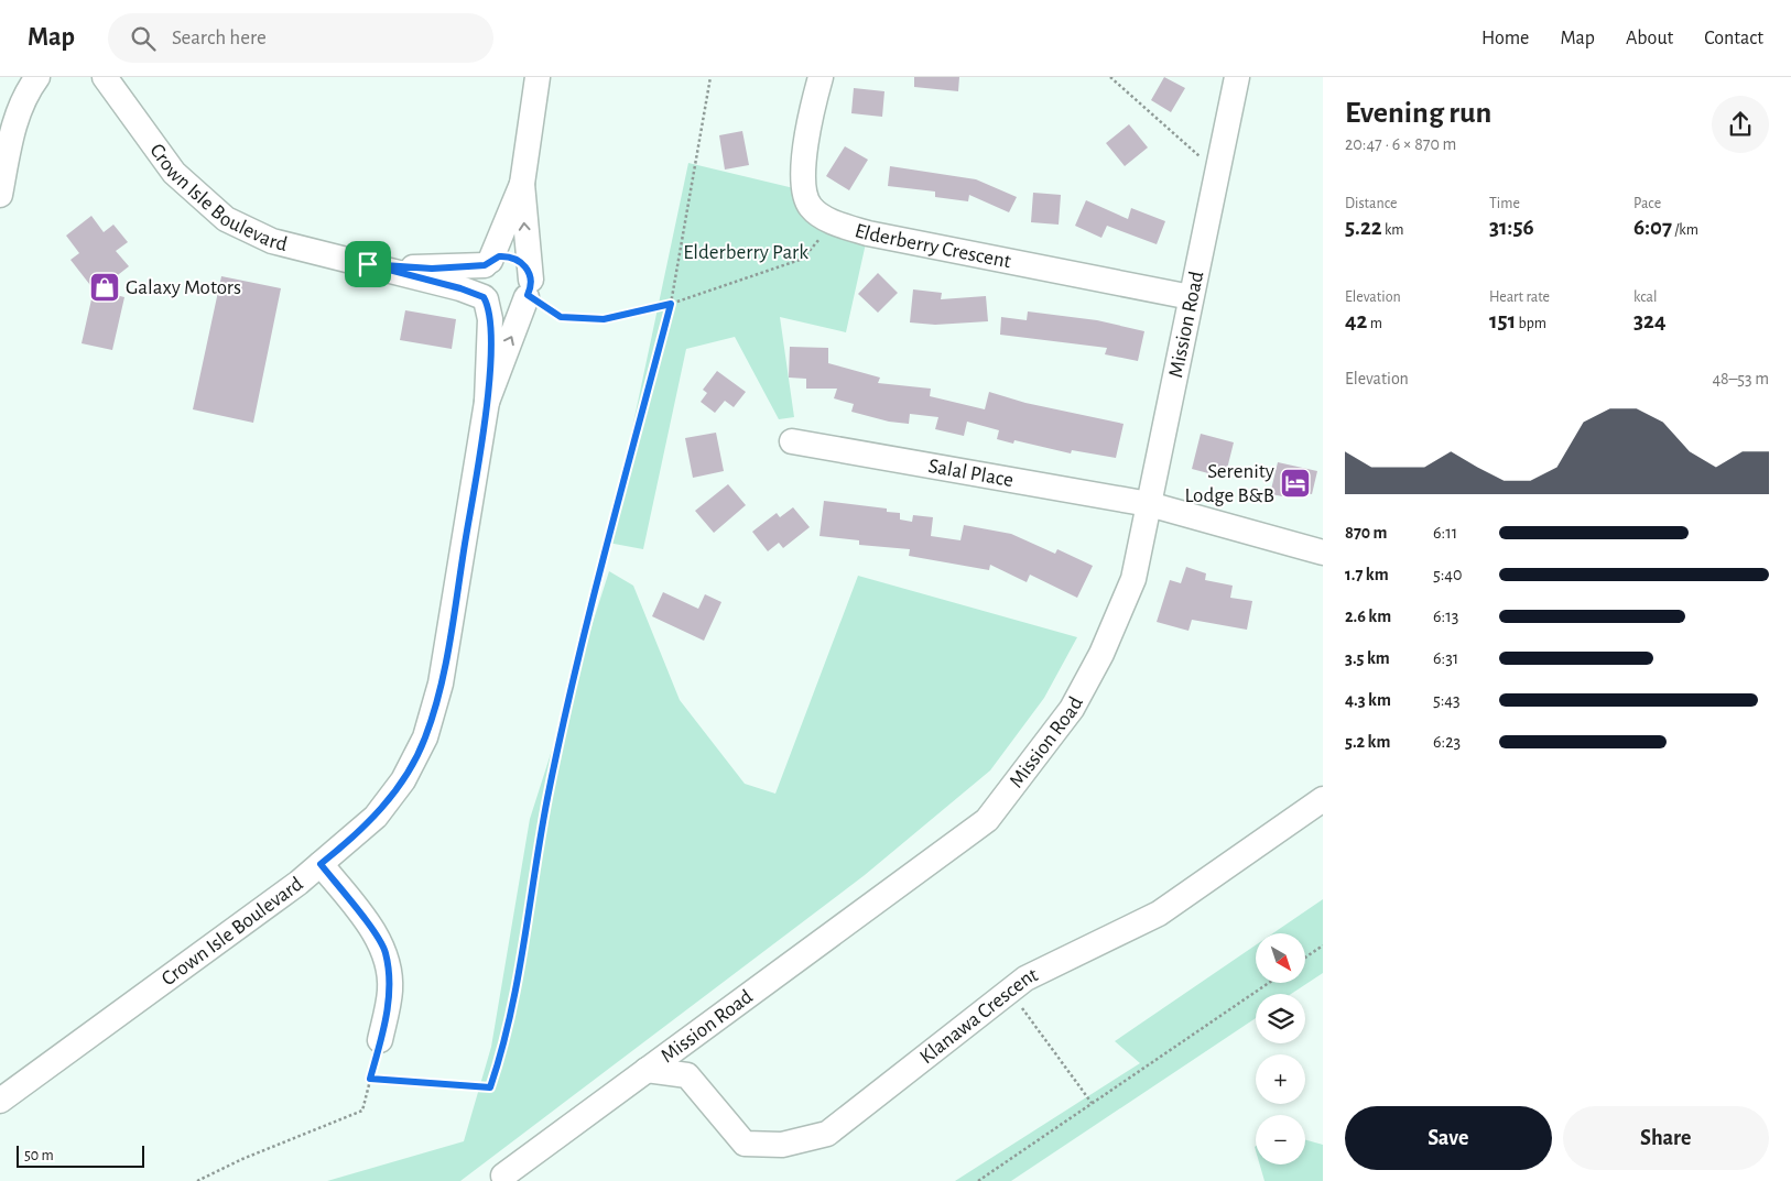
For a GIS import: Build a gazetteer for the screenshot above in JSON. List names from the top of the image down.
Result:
{
  "streets": {
    "street": [
      "Crown Isle Boulevard",
      "Elderberry Crescent",
      "Mission Road",
      "Salal Place",
      "Klanawa Crescent"
    ]
  },
  "crossings": [
    ["Elderberry Crescent", "Mission Road"],
    ["Mission Road", "Salal Place"],
    ["Mission Road", "Klanawa Crescent"]
  ],
  "parks": ["Elderberry Park"],
  "places": {
    "shop": ["Galaxy Motors"],
    "hotel": ["Serenity Lodge B&B"]
  },
  "scale_bar": "50 m",
  "north": "bottom right",
  "page": {
    "header": "Map",
    "search": "Search here",
    "nav": [
      "Home",
      "Map",
      "About",
      "Contact"
    ],
    "heading": ["Evening run", "20:47 · 6 × 870 m"],
    "stats": [
      ["Distance", "5.22 km"],
      ["Time", "31:56"],
      ["Pace", "6:07 /km"],
      ["Elevation", "42 m"],
      ["Heart rate", "151 bpm"],
      ["kcal", "324"]
    ],
    "chart": ["Elevation", "48–53 m"],
    "list": [
      {
        "name": "870 m",
        "note": "6:11"
      },
      {
        "name": "1.7 km",
        "note": "5:40"
      },
      {
        "name": "2.6 km",
        "note": "6:13"
      },
      {
        "name": "3.5 km",
        "note": "6:31"
      },
      {
        "name": "4.3 km",
        "note": "5:43"
      },
      {
        "name": "5.2 km",
        "note": "6:23"
      }
    ],
    "map_buttons": ["+", "−"],
    "buttons": ["Save", "Share"],
    "scale": "50 m"
  }
}
